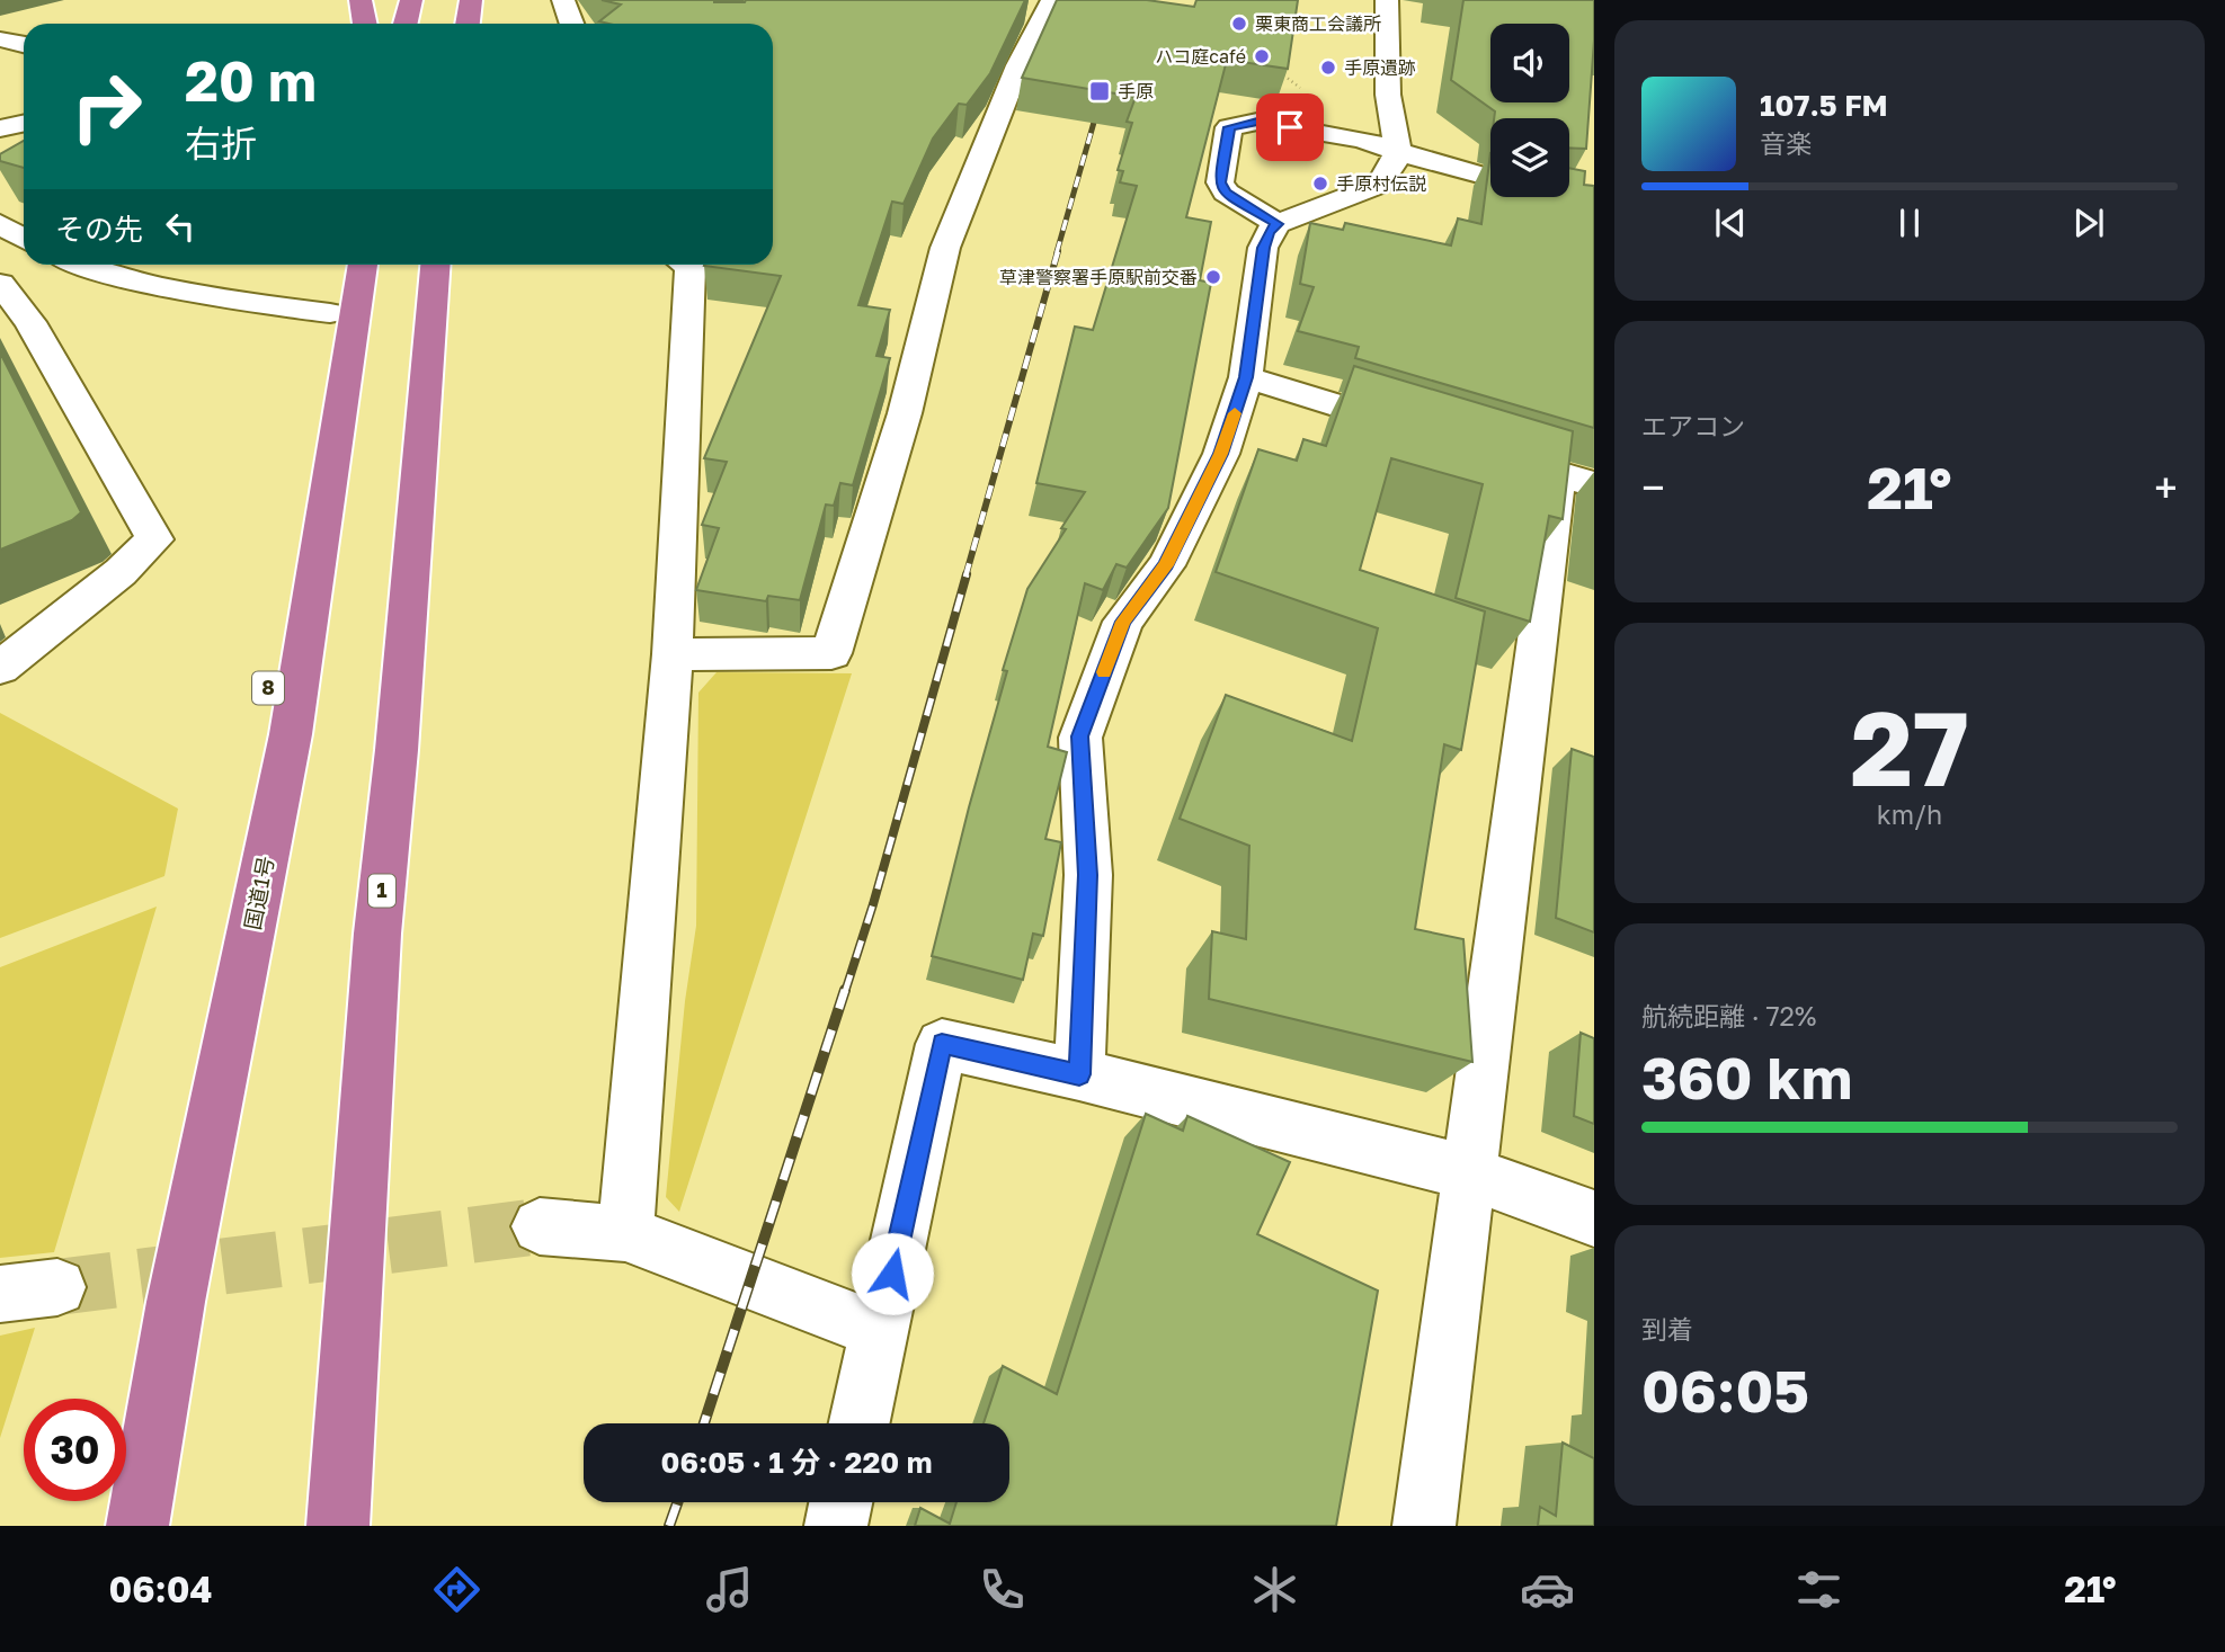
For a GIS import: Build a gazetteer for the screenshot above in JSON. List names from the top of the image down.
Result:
{
  "streets": {
    "highway": ["8", "1", "国道1号"]
  },
  "crossings": [
    ["8", "国道1号"]
  ],
  "places": {
    "other": [
      "栗東商工会議所",
      "ハコ庭café",
      "手原遺跡",
      "手原村伝説",
      "草津警察署手原駅前交番"
    ],
    "transit": ["手原"]
  },
  "page": {
    "turn": ["20 m", "右折"],
    "song": ["107.5 FM", "音楽"],
    "then": "その先",
    "tile": [
      "エアコン",
      ["27", "km/h"],
      ["航続距離 · 72%", "360 km"],
      ["到着", "06:05"]
    ],
    "heat": ["−", "21°", "+"],
    "limit": "30",
    "trip": "06:05 · 1 分 · 220 m",
    "tabs": ["06:04", "21°"]
  }
}
